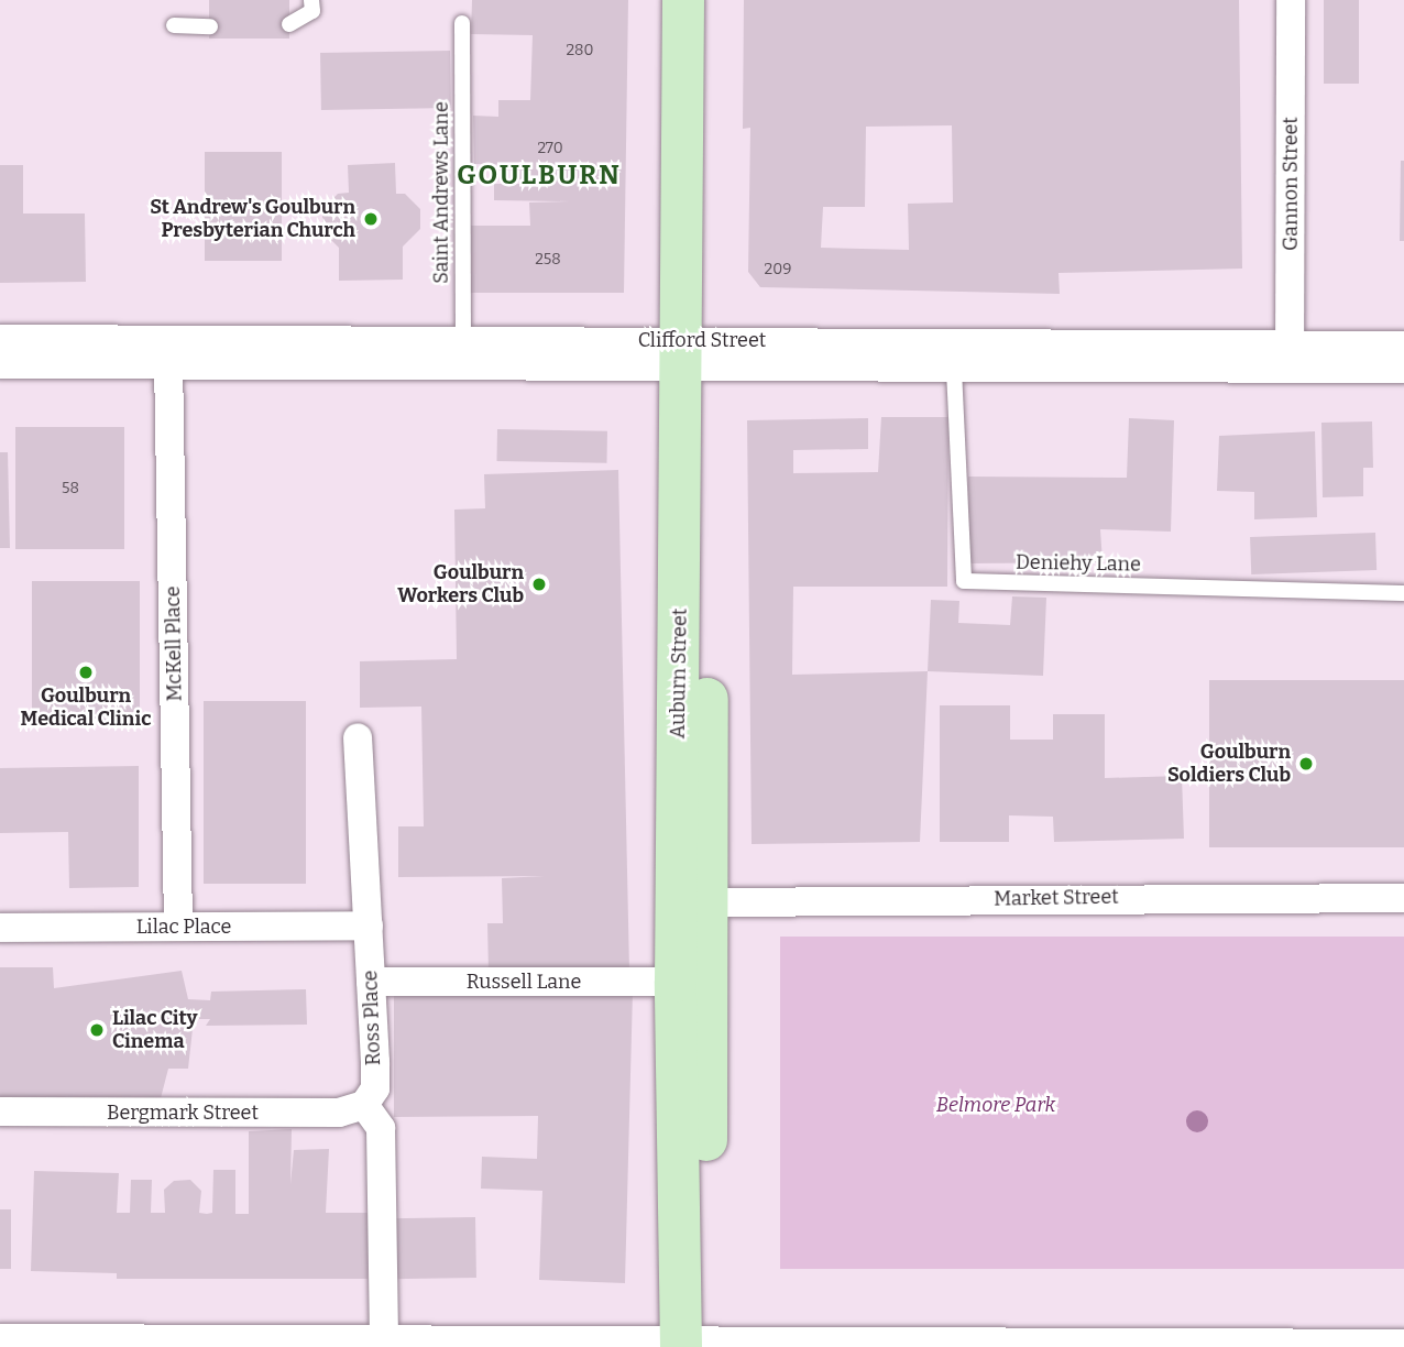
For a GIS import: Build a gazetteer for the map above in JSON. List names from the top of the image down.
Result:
{
  "streets": {
    "main road": ["Auburn Street"],
    "street": [
      "Gannon Street",
      "Clifford Street",
      "McKell Place",
      "Market Street",
      "Lilac Place",
      "Russell Lane",
      "Ross Place",
      "Bergmark Street"
    ],
    "lane": ["Saint Andrews Lane", "Deniehy Lane"]
  },
  "crossings": [
    ["Gannon Street", "Clifford Street"],
    ["Saint Andrews Lane", "Clifford Street"],
    ["Clifford Street", "Deniehy Lane"],
    ["Clifford Street", "McKell Place"],
    ["Clifford Street", "Auburn Street"],
    ["McKell Place", "Lilac Place"],
    ["Auburn Street", "Market Street"],
    ["Auburn Street", "Russell Lane"],
    ["Lilac Place", "Ross Place"],
    ["Russell Lane", "Ross Place"],
    ["Ross Place", "Bergmark Street"]
  ],
  "districts": ["GOULBURN"],
  "parks": ["Belmore Park"],
  "places": [
    "St Andrew's Goulburn Presbyterian Church",
    "Goulburn Workers Club",
    "Goulburn Medical Clinic",
    "Goulburn Soldiers Club",
    "Lilac City Cinema"
  ],
  "house_numbers": [
    "280",
    "270",
    "258",
    "209",
    "58"
  ]
}
